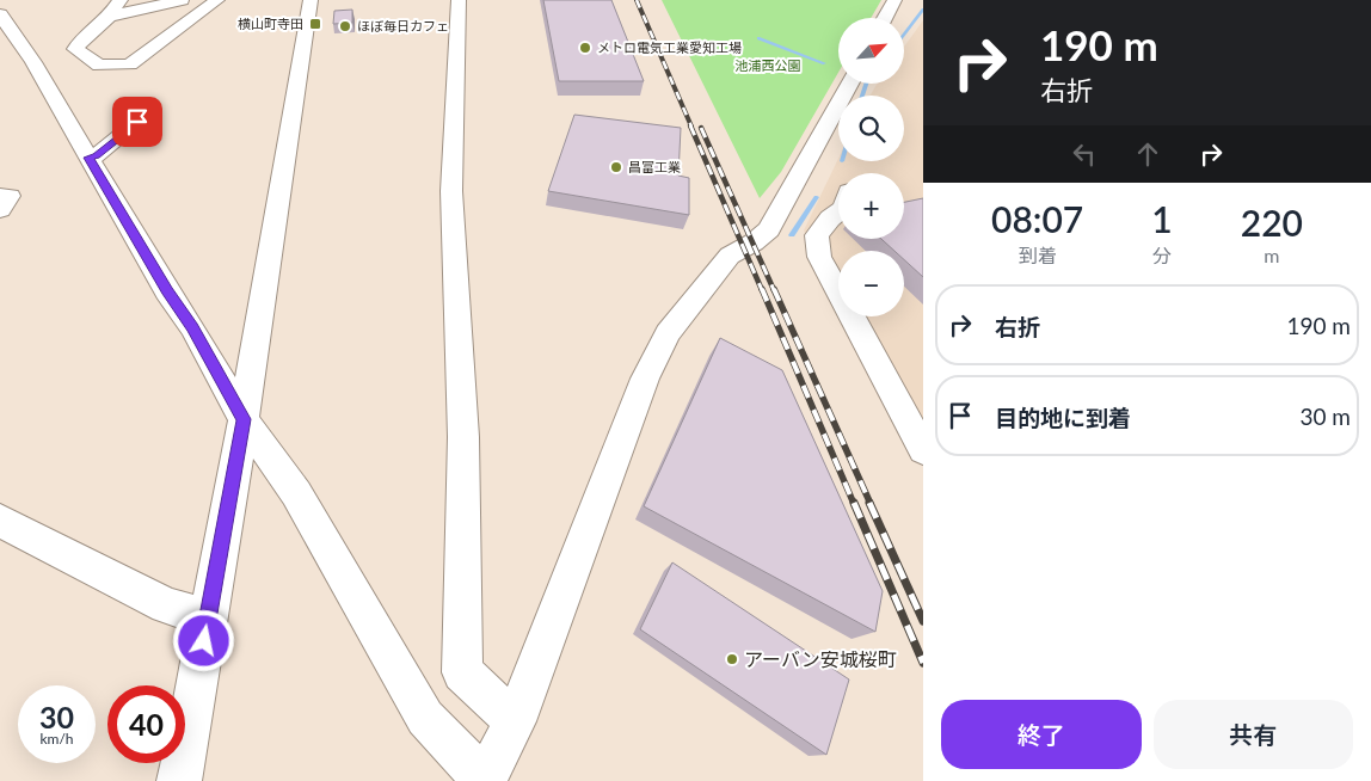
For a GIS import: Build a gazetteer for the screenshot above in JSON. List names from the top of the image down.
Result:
{
  "parks": ["池浦西公園"],
  "places": {
    "transit": ["横山町寺田"],
    "other": [
      "ほぼ毎日カフェ",
      "メトロ電気工業愛知工場",
      "昌富工業",
      "アーバン安城桜町"
    ]
  },
  "north": "top right",
  "page": {
    "turn": ["190 m", "右折"],
    "map_buttons": ["+", "−"],
    "eta": [
      "08:07",
      "到着",
      "1",
      "分",
      "220",
      "m"
    ],
    "list": [
      {
        "name": "右折",
        "value": "190 m"
      },
      {
        "name": "目的地に到着",
        "value": "30 m"
      }
    ],
    "speed": "30 km/h",
    "limit": "40",
    "buttons": ["終了", "共有"]
  }
}
